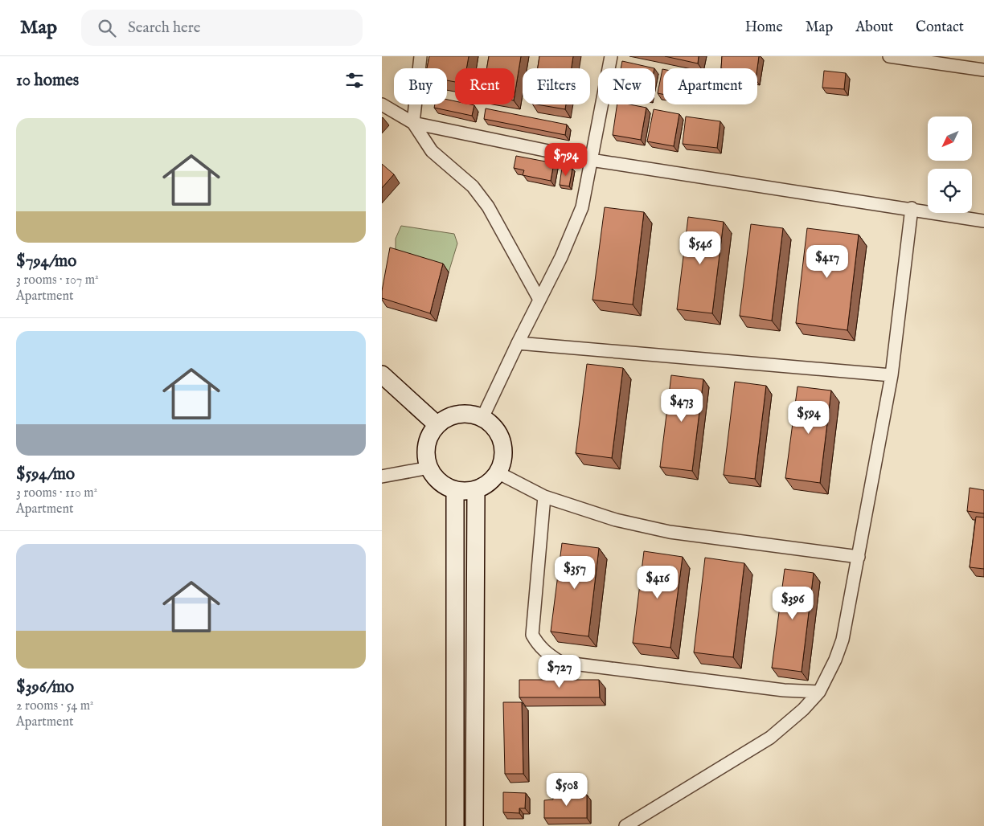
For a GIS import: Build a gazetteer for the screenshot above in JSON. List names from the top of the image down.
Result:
{
  "north": "bottom left",
  "page": {
    "header": "Map",
    "search": "Search here",
    "nav": [
      "Home",
      "Map",
      "About",
      "Contact"
    ],
    "heading": "10 homes",
    "chip": [
      "Buy",
      "Rent",
      "Filters",
      "New",
      "Apartment"
    ],
    "list": [
      {
        "name": "$794/mo",
        "note": "3 rooms · 107 m² · Apartment"
      },
      {
        "name": "$594/mo",
        "note": "3 rooms · 110 m² · Apartment"
      },
      {
        "name": "$396/mo",
        "note": "2 rooms · 54 m² · Apartment"
      }
    ],
    "price": [
      "$794",
      "$546",
      "$417",
      "$473",
      "$594",
      "$357",
      "$416",
      "$396",
      "$727",
      "$508"
    ]
  }
}
